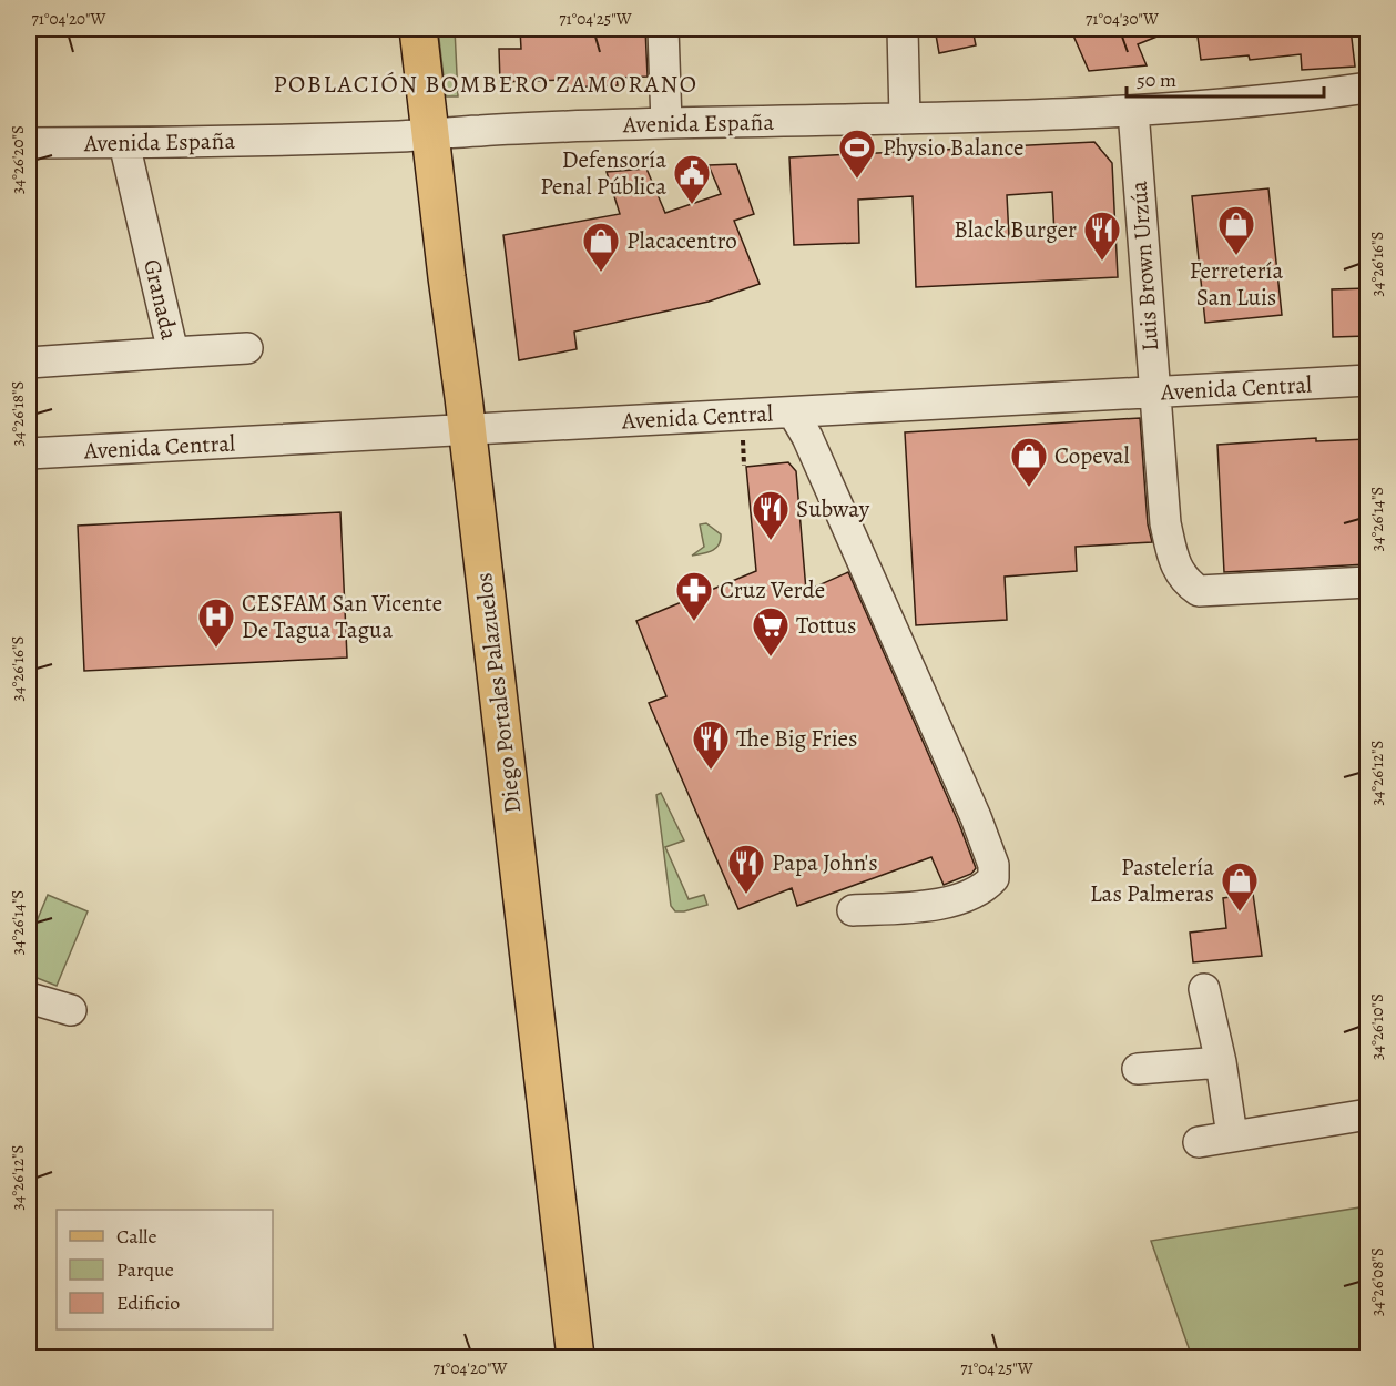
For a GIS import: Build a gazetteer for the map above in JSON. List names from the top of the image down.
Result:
{
  "streets": {
    "main road": ["Diego Portales Palazuelos"],
    "street": [
      "Avenida España",
      "Luis Brown Urzúa",
      "Granada",
      "Avenida Central"
    ]
  },
  "crossings": [
    ["Avenida España", "Luis Brown Urzúa"],
    ["Avenida España", "Granada"],
    ["Avenida España", "Diego Portales Palazuelos"],
    ["Luis Brown Urzúa", "Avenida Central"],
    ["Avenida Central", "Diego Portales Palazuelos"]
  ],
  "districts": ["POBLACIÓN BOMBERO ZAMORANO"],
  "places": {
    "sports": ["Physio Balance"],
    "public building": ["Defensoría Penal Pública"],
    "shop": [
      "Ferretería San Luis",
      "Placacentro",
      "Copeval",
      "Pastelería Las Palmeras"
    ],
    "restaurant": [
      "Black Burger",
      "Subway",
      "The Big Fries",
      "Papa John's"
    ],
    "pharmacy": ["Cruz Verde"],
    "hospital": ["CESFAM San Vicente De Tagua Tagua"],
    "supermarket": ["Tottus"]
  },
  "legend": ["Calle", "Parque", "Edificio"],
  "scale_bar": "50 m",
  "coordinates": [
    "71°04'20\"W",
    "71°04'25\"W",
    "71°04'30\"W",
    "34°26'20\"S",
    "34°26'16\"S",
    "34°26'18\"S",
    "34°26'14\"S",
    "34°26'12\"S",
    "34°26'10\"S",
    "34°26'08\"S"
  ]
}
